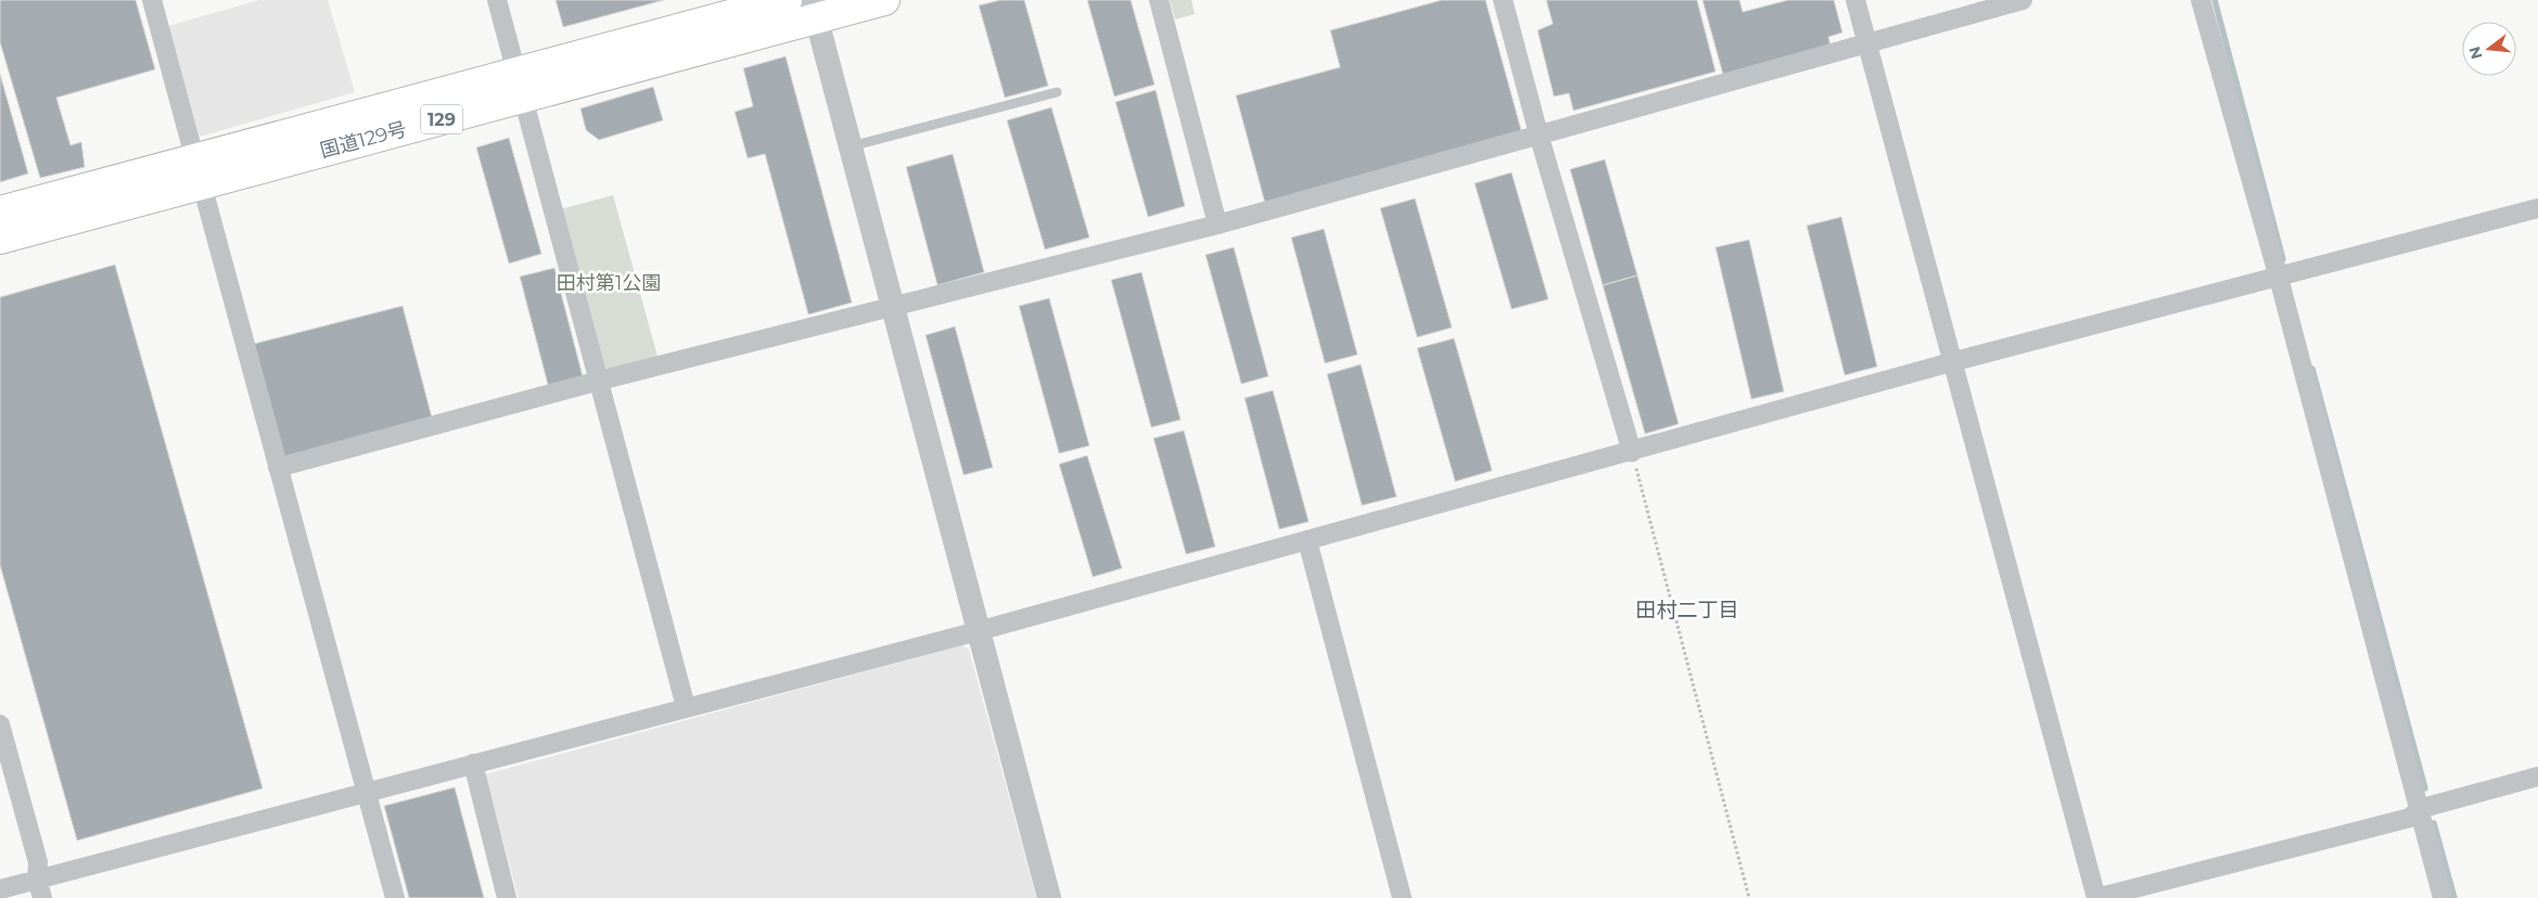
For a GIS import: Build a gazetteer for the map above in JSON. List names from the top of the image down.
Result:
{
  "streets": {
    "highway": ["129", "国道129号"]
  },
  "districts": ["田村二丁目"],
  "parks": ["田村第1公園"],
  "north": "left"
}
